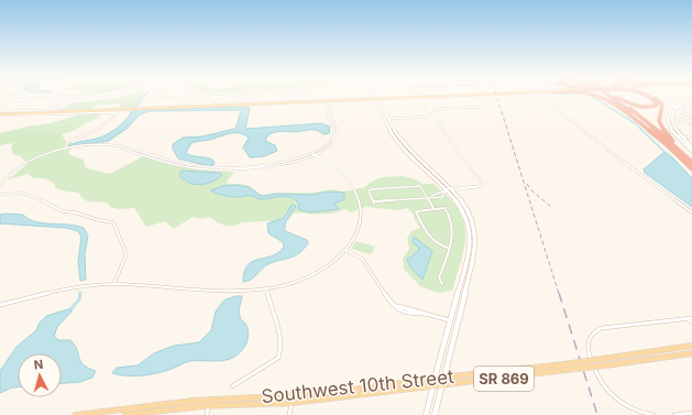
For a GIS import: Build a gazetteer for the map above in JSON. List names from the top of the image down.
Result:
{
  "streets": {
    "main road": ["SR 869", "Southwest 10th Street"]
  },
  "north": "top"
}
